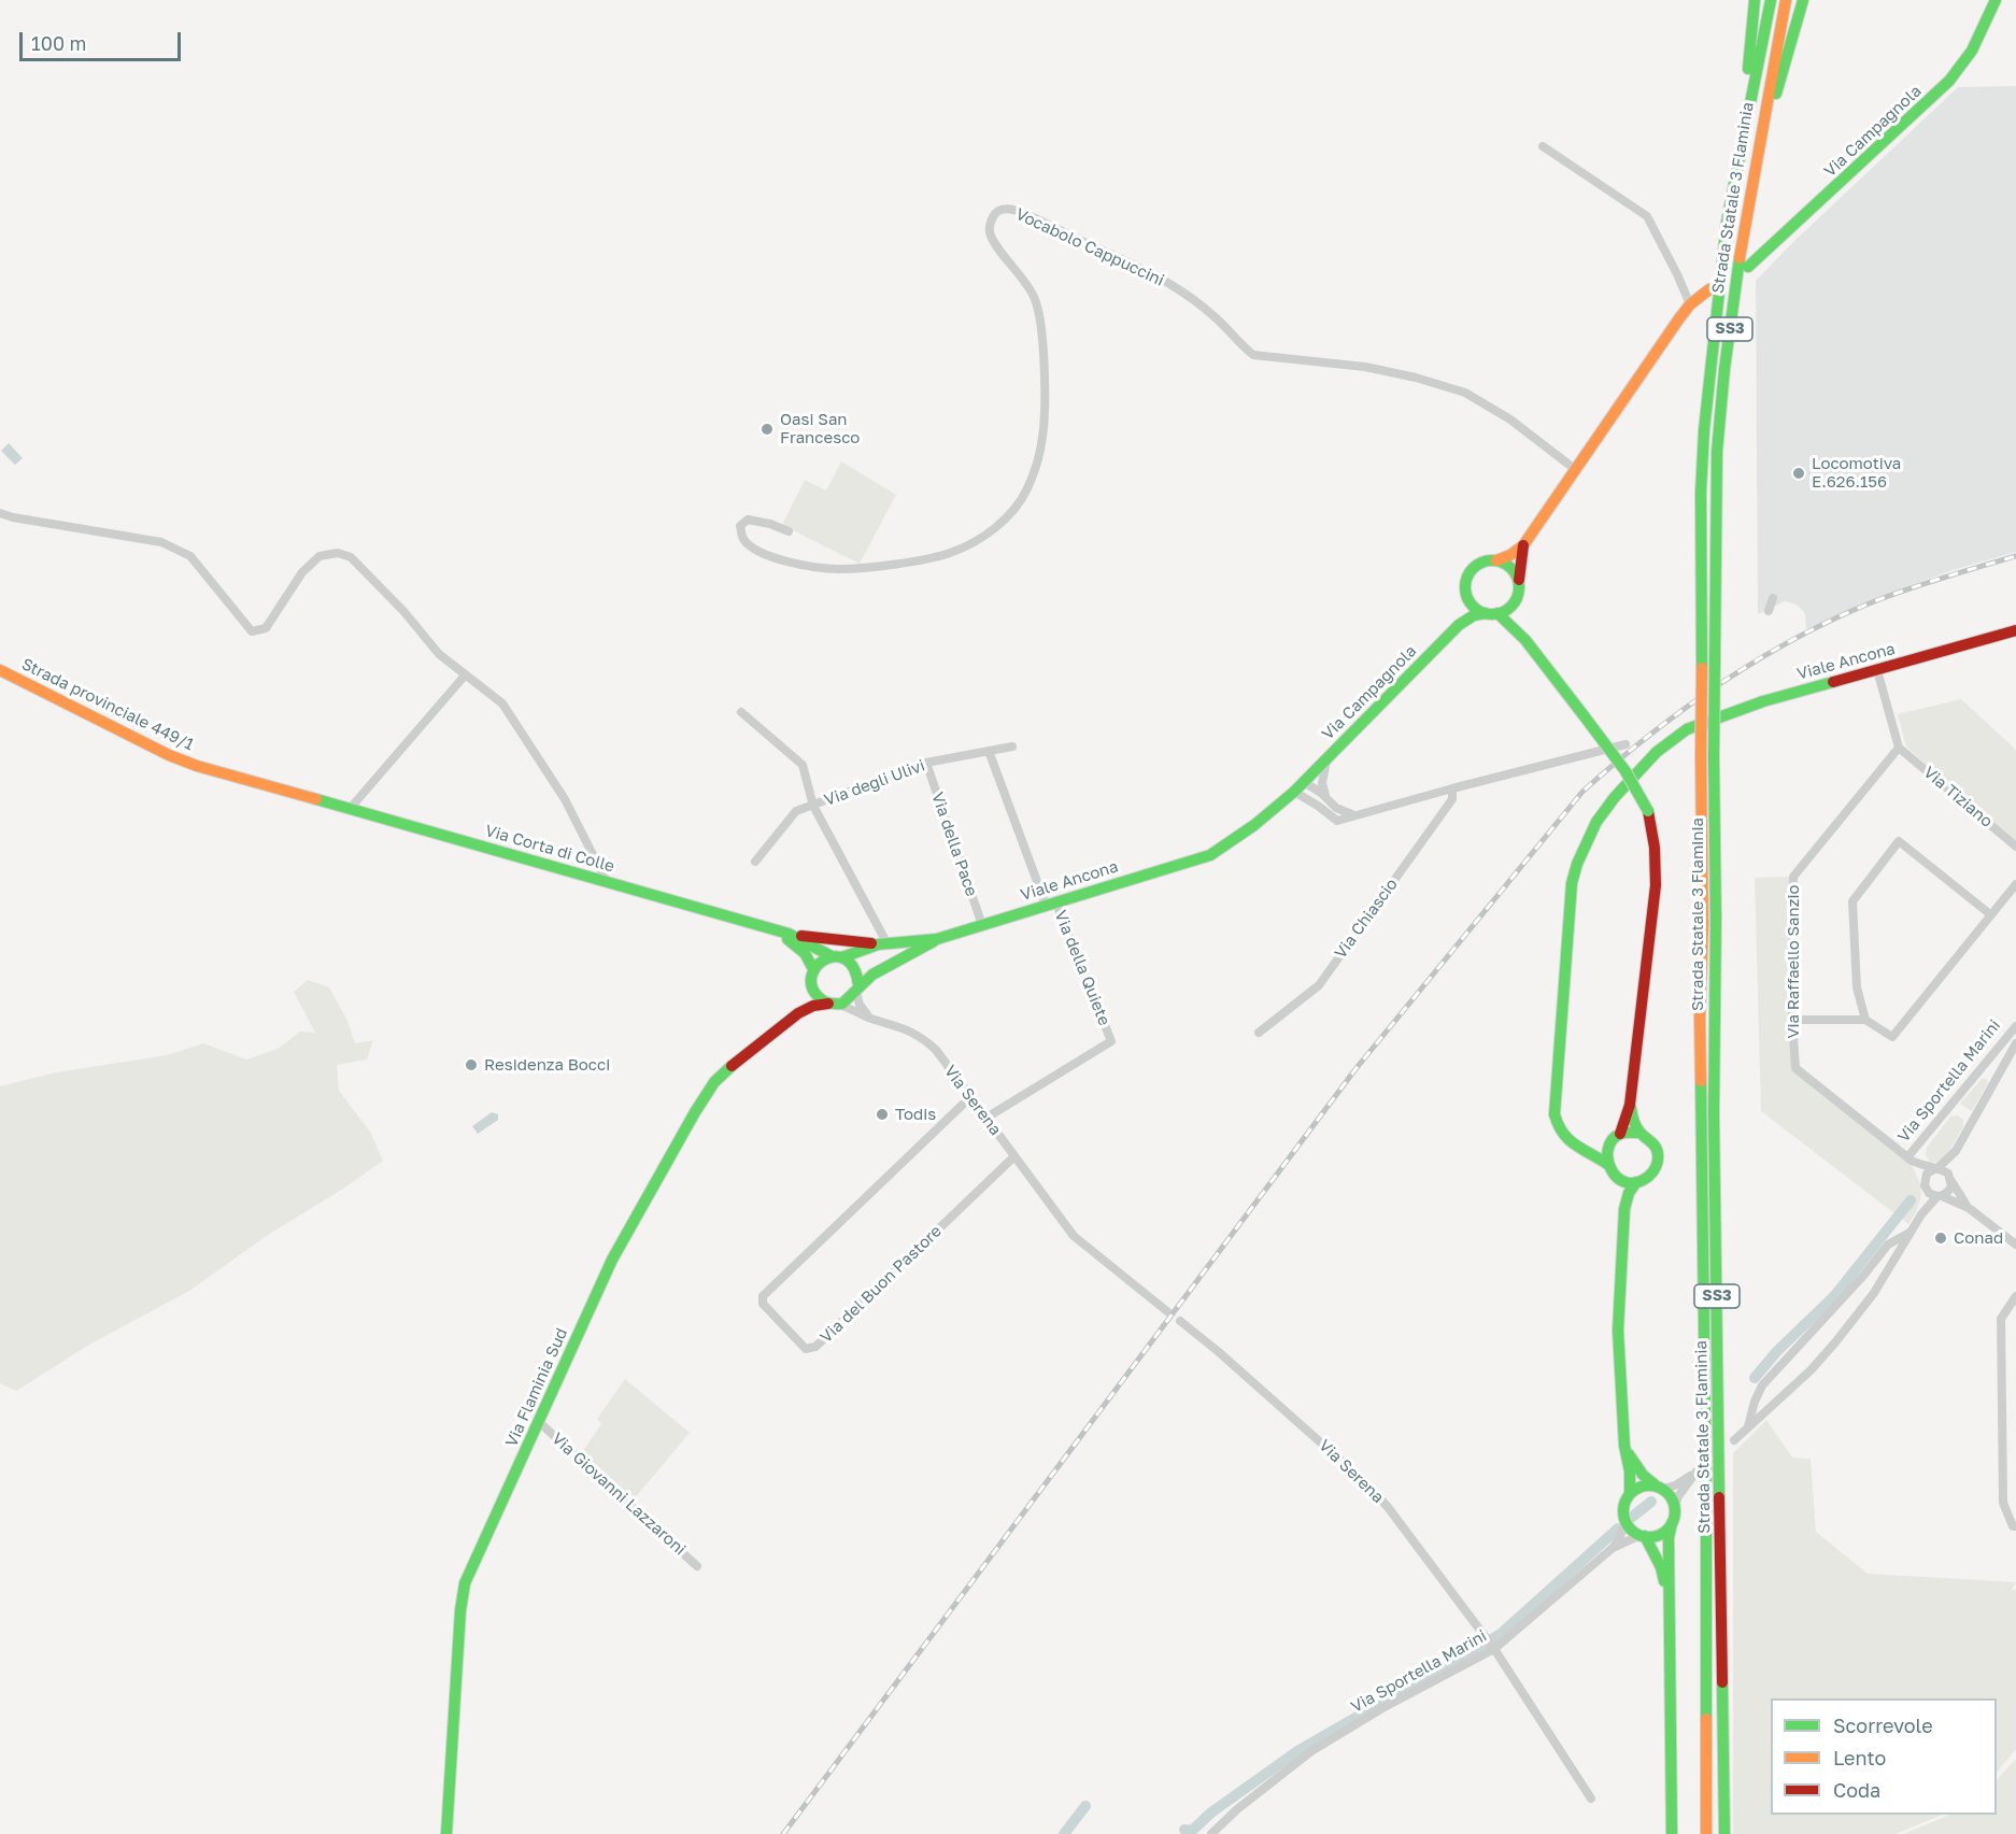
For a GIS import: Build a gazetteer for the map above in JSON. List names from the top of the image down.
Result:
{
  "streets": {
    "main road": [
      "Via Campagnola",
      "Strada Statale 3 Flaminia",
      "SS3",
      "Viale Ancona",
      "Strada provinciale 449/1",
      "Via Corta di Colle",
      "Via Sportella Marini",
      "Via Flaminia Sud"
    ],
    "street": [
      "Vocabolo Cappuccini",
      "Via degli Ulivi",
      "Via Tiziano",
      "Via della Pace",
      "Via Chiascio",
      "Via Raffaello Sanzio",
      "Via della Quiete",
      "Via Serena",
      "Via del Buon Pastore",
      "Via Giovanni Lazzaroni"
    ]
  },
  "crossings": [
    ["Via Campagnola", "Vocabolo Cappuccini"],
    ["Via Campagnola", "Viale Ancona"],
    ["Viale Ancona", "Via degli Ulivi"],
    ["Viale Ancona", "Via della Pace"],
    ["Viale Ancona", "Via Corta di Colle"],
    ["Viale Ancona", "Via della Quiete"],
    ["Viale Ancona", "Via Serena"],
    ["Viale Ancona", "Via Flaminia Sud"],
    ["Strada provinciale 449/1", "Via Corta di Colle"],
    ["Via degli Ulivi", "Via della Pace"],
    ["Via Tiziano", "Via Raffaello Sanzio"],
    ["Via Corta di Colle", "Via Serena"],
    ["Via Corta di Colle", "Via Flaminia Sud"],
    ["Via Raffaello Sanzio", "Via Sportella Marini"],
    ["Via della Quiete", "Via Serena"],
    ["Via Sportella Marini", "Via Serena"],
    ["Via Serena", "Via del Buon Pastore"],
    ["Via Serena", "Via Flaminia Sud"],
    ["Via Flaminia Sud", "Via Giovanni Lazzaroni"]
  ],
  "places": [
    "Oasi San Francesco",
    "Locomotiva E.626.156",
    "Residenza Bocci",
    "Todis",
    "Conad"
  ],
  "legend": ["Scorrevole", "Lento", "Coda"],
  "scale_bar": "100 m"
}
